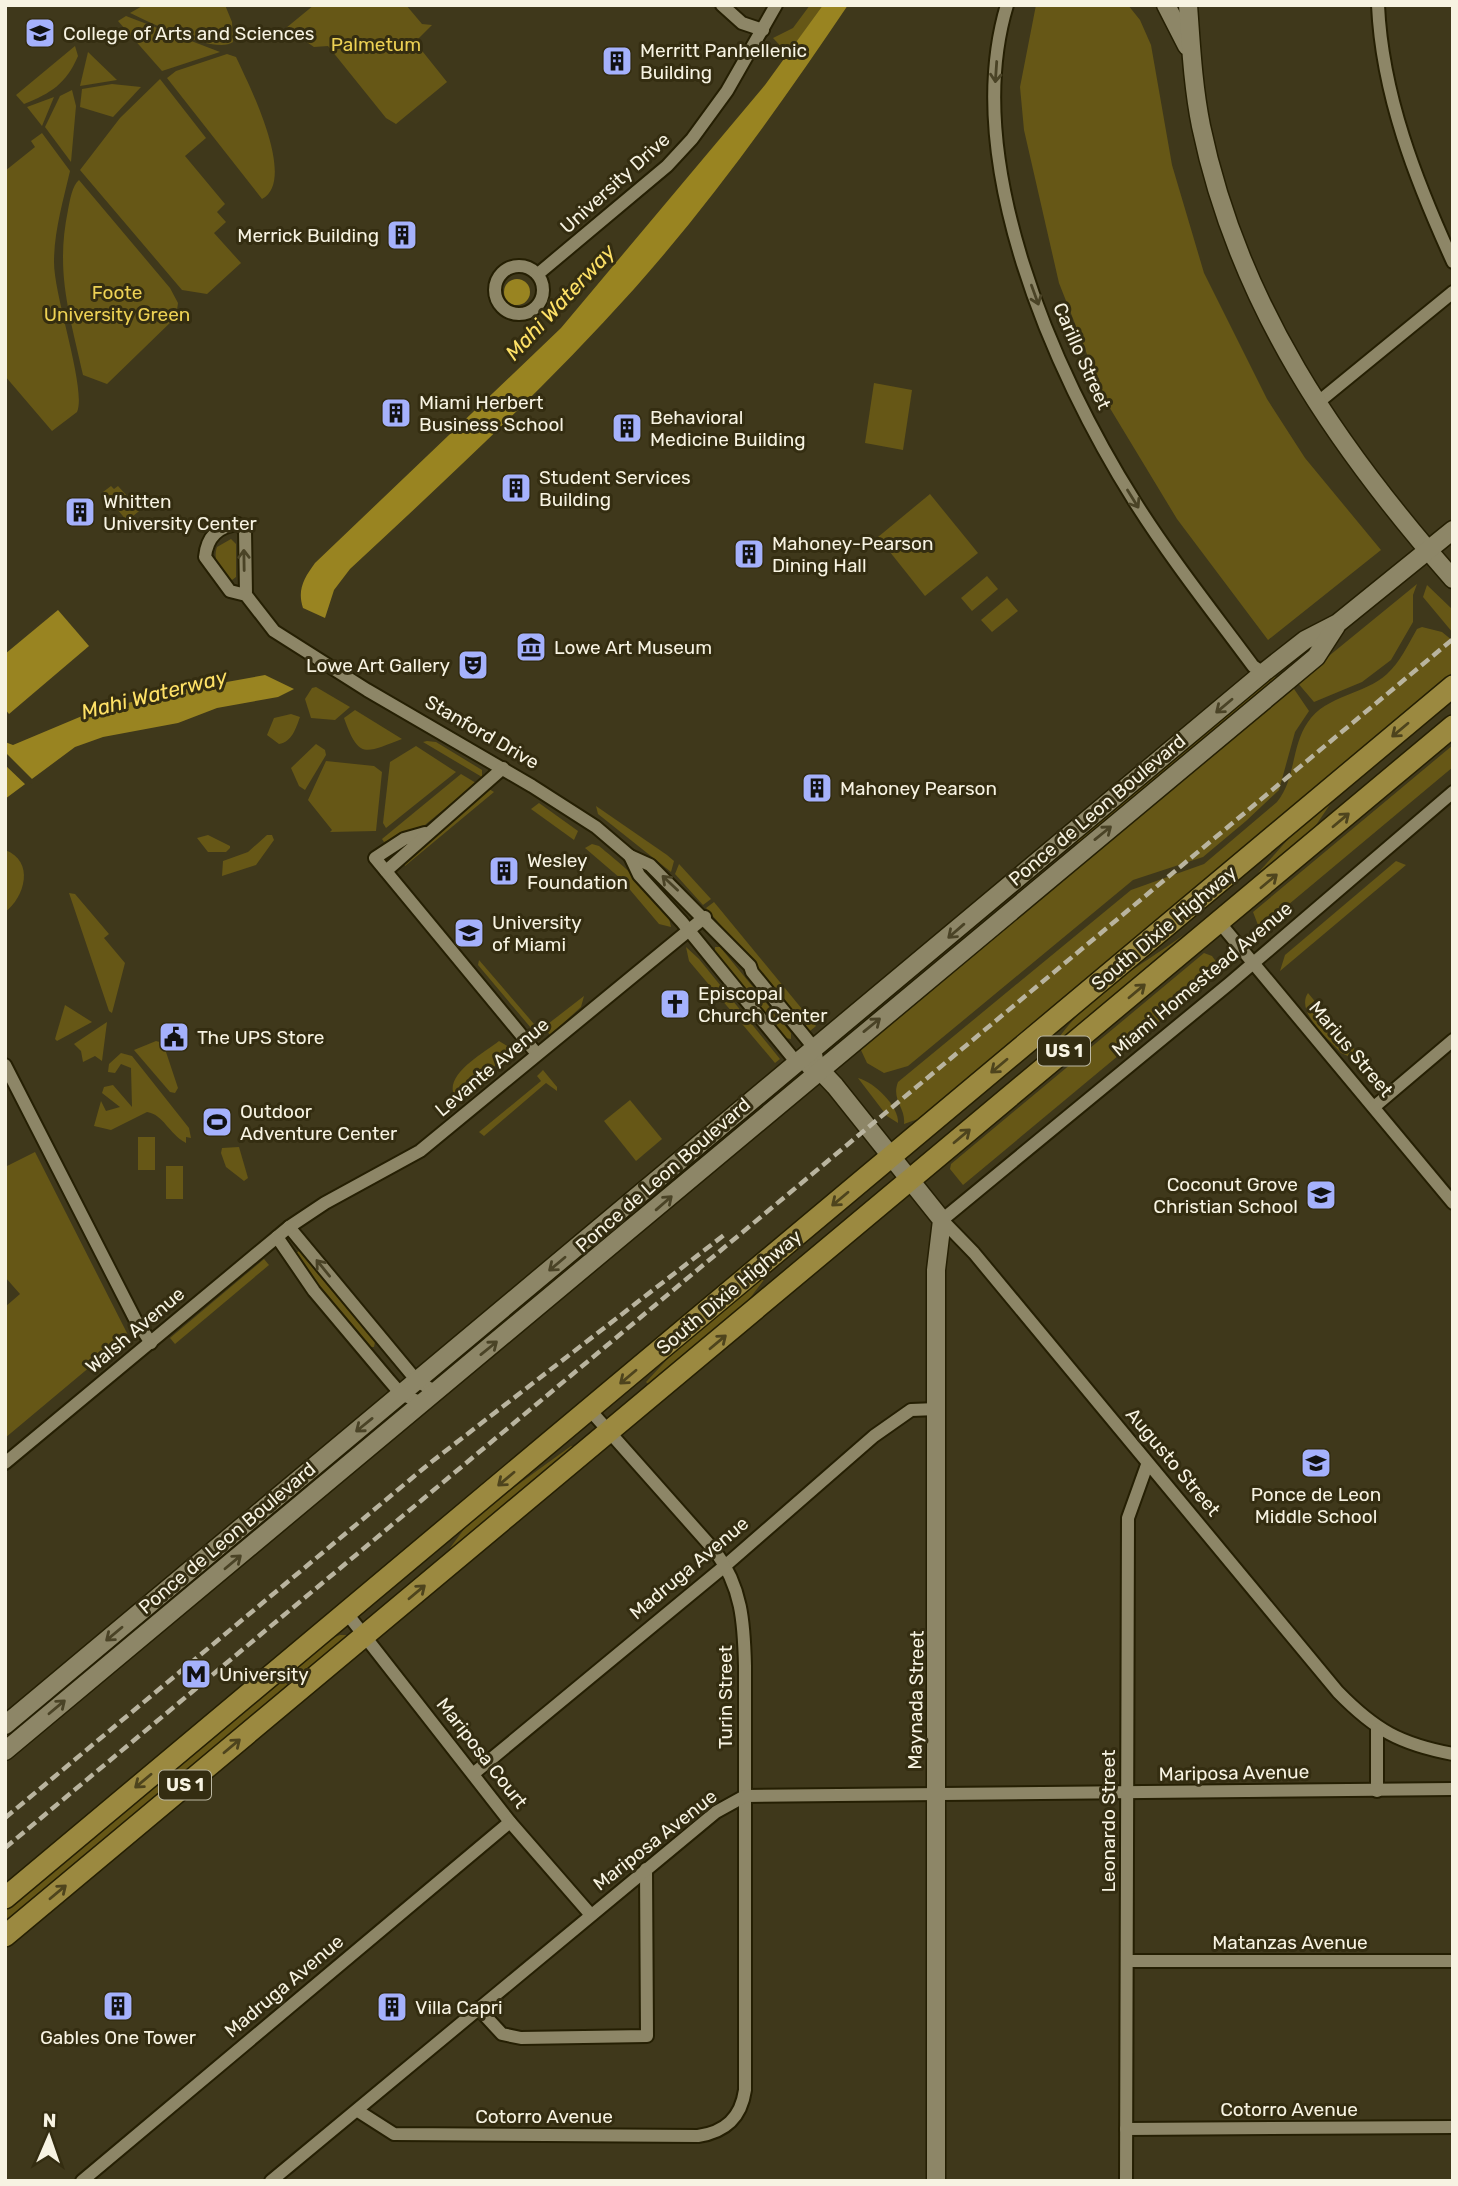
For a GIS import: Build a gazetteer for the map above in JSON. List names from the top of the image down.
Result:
{
  "streets": {
    "highway": ["South Dixie Highway", "US 1"],
    "street": [
      "University Drive",
      "Carillo Street",
      "Stanford Drive",
      "Ponce de Leon Boulevard",
      "Miami Homestead Avenue",
      "Marius Street",
      "Levante Avenue",
      "Walsh Avenue",
      "Augusto Street",
      "Madruga Avenue",
      "Turin Street",
      "Maynada Street",
      "Mariposa Court",
      "Mariposa Avenue",
      "Leonardo Street",
      "Matanzas Avenue",
      "Cotorro Avenue"
    ]
  },
  "crossings": [
    ["Carillo Street", "Ponce de Leon Boulevard"],
    ["Stanford Drive", "Ponce de Leon Boulevard"],
    ["Stanford Drive", "South Dixie Highway"],
    ["Stanford Drive", "Levante Avenue"],
    ["Stanford Drive", "Augusto Street"],
    ["South Dixie Highway", "Marius Street"],
    ["South Dixie Highway", "Augusto Street"],
    ["South Dixie Highway", "Turin Street"],
    ["South Dixie Highway", "Mariposa Court"],
    ["Miami Homestead Avenue", "Marius Street"],
    ["Miami Homestead Avenue", "Augusto Street"],
    ["Miami Homestead Avenue", "Maynada Street"],
    ["Levante Avenue", "Walsh Avenue"],
    ["Augusto Street", "Maynada Street"],
    ["Augusto Street", "Leonardo Street"],
    ["Madruga Avenue", "Turin Street"],
    ["Madruga Avenue", "Maynada Street"],
    ["Madruga Avenue", "Mariposa Court"],
    ["Turin Street", "Mariposa Avenue"],
    ["Turin Street", "Cotorro Avenue"],
    ["Maynada Street", "Mariposa Avenue"],
    ["Mariposa Court", "Mariposa Avenue"],
    ["Mariposa Avenue", "Leonardo Street"],
    ["Mariposa Avenue", "Cotorro Avenue"],
    ["Leonardo Street", "Matanzas Avenue"],
    ["Leonardo Street", "Cotorro Avenue"]
  ],
  "one_way": ["Carillo Street"],
  "water": ["Mahi Waterway"],
  "parks": ["Palmetum", "Foote University Green"],
  "places": {
    "school or university": [
      "College of Arts and Sciences",
      "University of Miami",
      "Coconut Grove Christian School",
      "Ponce de Leon Middle School"
    ],
    "building": [
      "Merritt Panhellenic Building",
      "Merrick Building",
      "Miami Herbert Business School",
      "Behavioral Medicine Building",
      "Student Services Building",
      "Whitten University Center",
      "Mahoney-Pearson Dining Hall",
      "Mahoney Pearson",
      "Wesley Foundation",
      "Gables One Tower",
      "Villa Capri"
    ],
    "museum": ["Lowe Art Museum"],
    "theatre": ["Lowe Art Gallery"],
    "church": ["Episcopal Church Center"],
    "public building": ["The UPS Store"],
    "sports": ["Outdoor Adventure Center"],
    "metro station": ["University"]
  },
  "north": "top"
}
